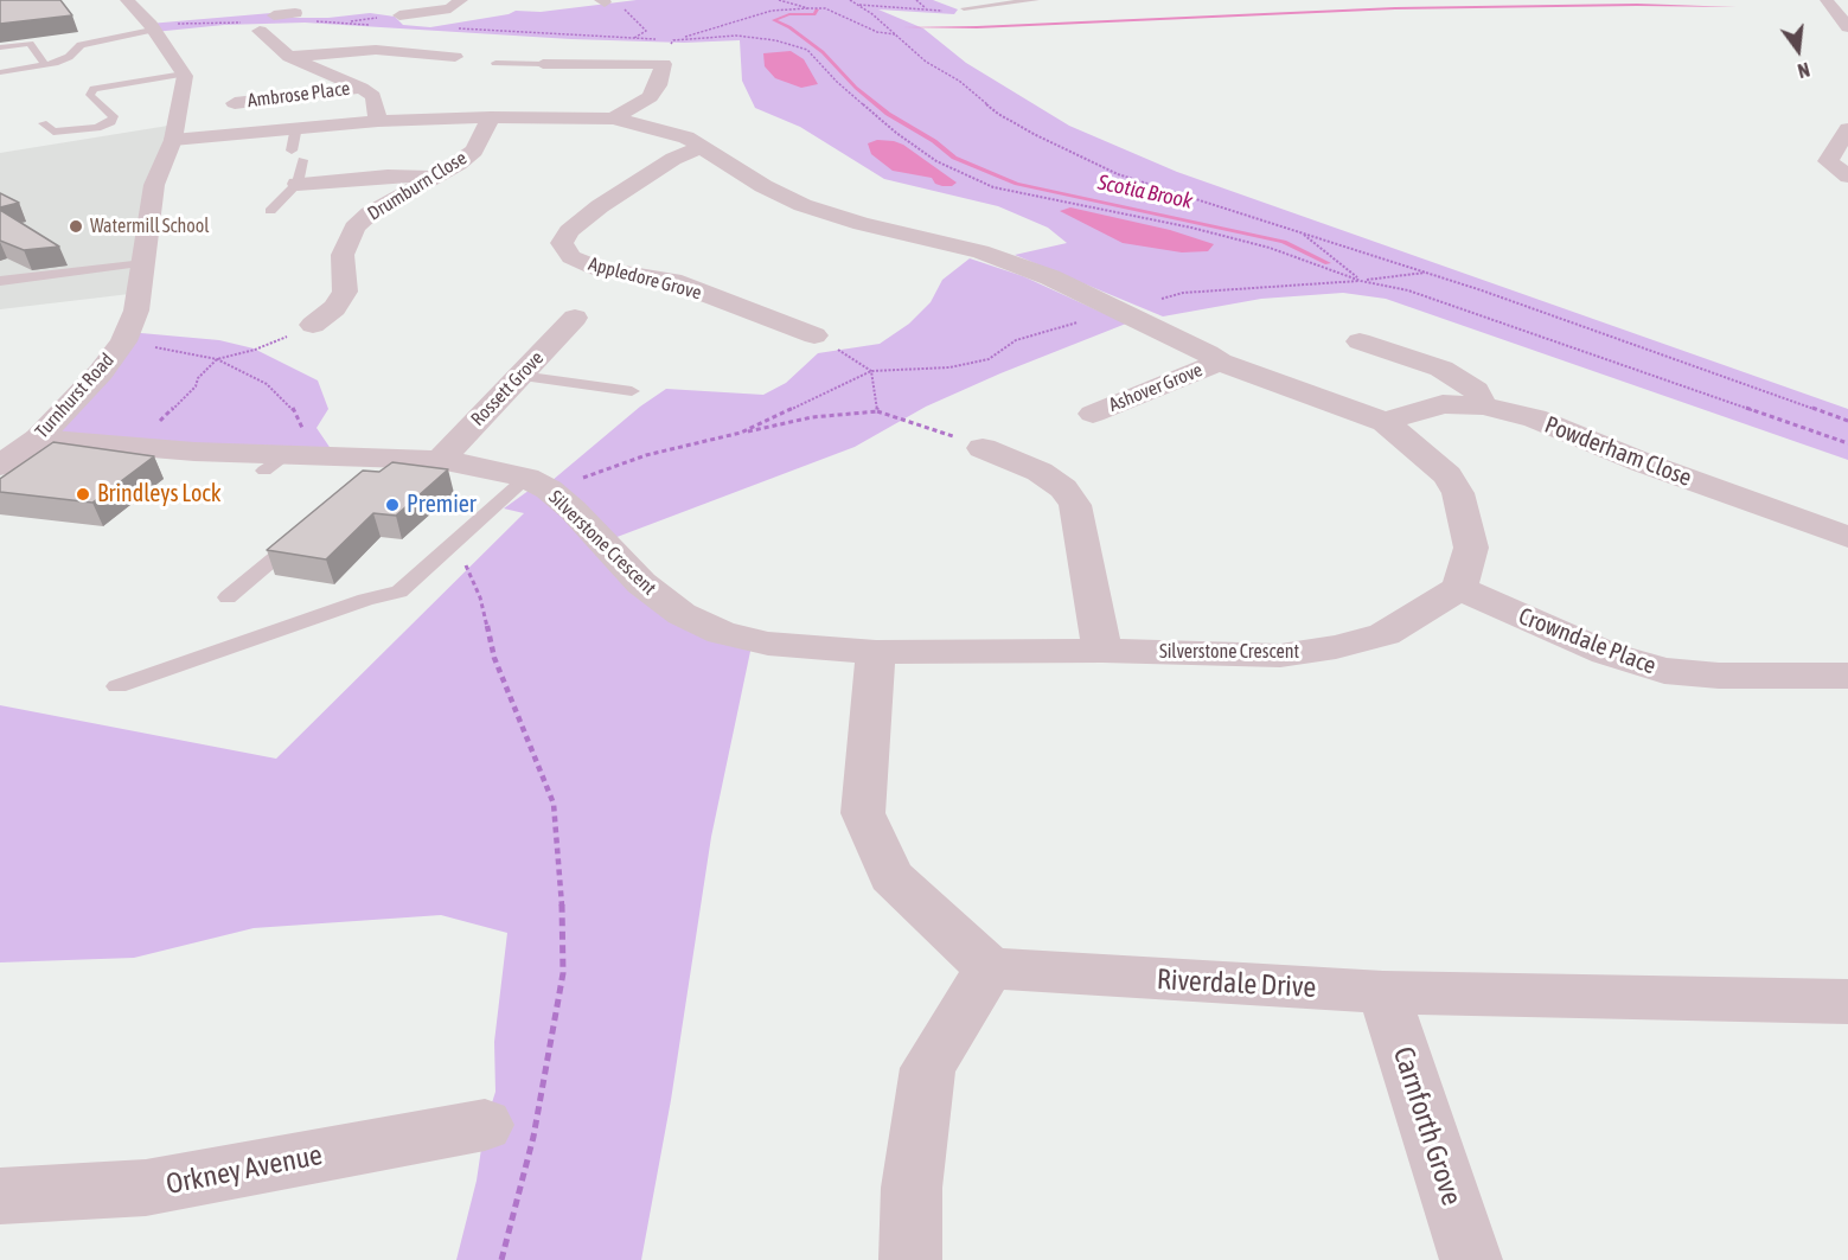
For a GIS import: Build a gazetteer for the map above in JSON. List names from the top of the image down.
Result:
{
  "streets": {
    "street": [
      "Ambrose Place",
      "Drumburn Close",
      "Appledore Grove",
      "Ashover Grove",
      "Rossett Grove",
      "Turnhurst Road",
      "Powderham Close",
      "Silverstone Crescent",
      "Crowndale Place",
      "Riverdale Drive",
      "Carnforth Grove",
      "Orkney Avenue"
    ]
  },
  "crossings": [
    ["Rossett Grove", "Silverstone Crescent"],
    ["Turnhurst Road", "Silverstone Crescent"],
    ["Silverstone Crescent", "Crowndale Place"],
    ["Riverdale Drive", "Carnforth Grove"]
  ],
  "water": ["Scotia Brook"],
  "places": ["Watermill School", "Brindleys Lock", "Premier"],
  "north": "bottom"
}
